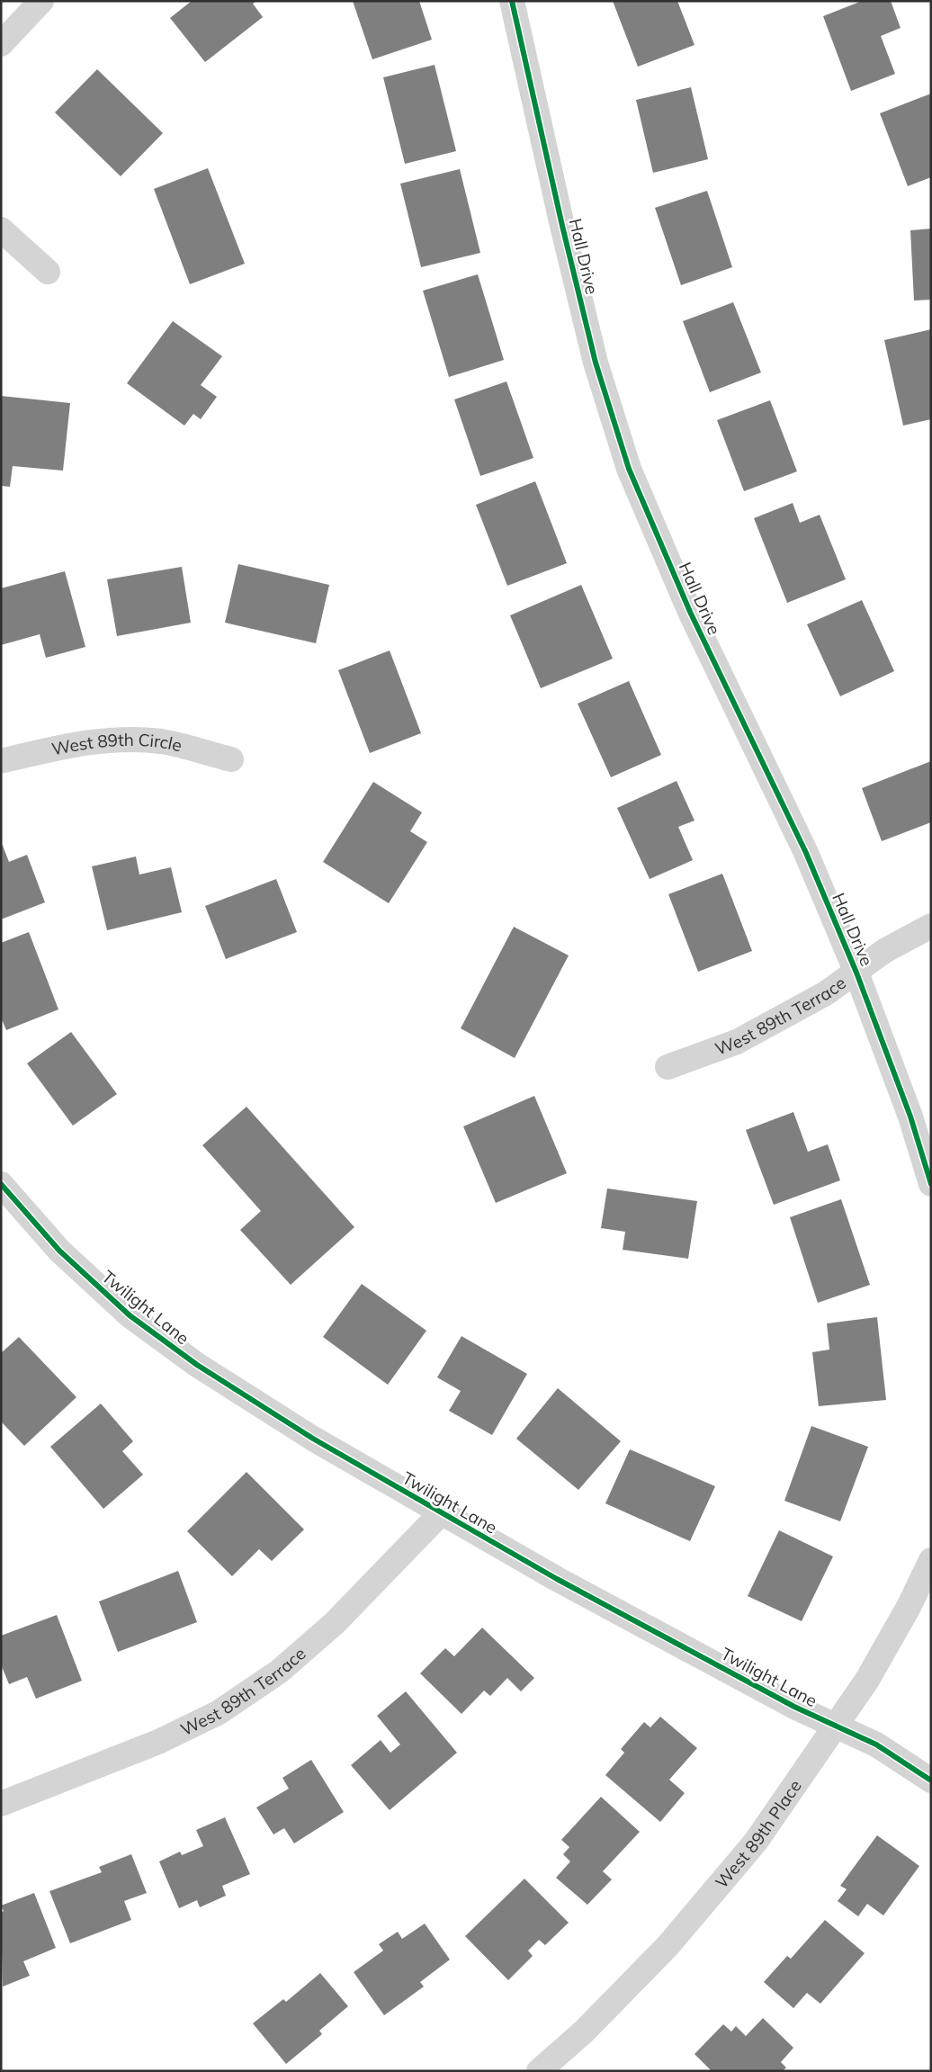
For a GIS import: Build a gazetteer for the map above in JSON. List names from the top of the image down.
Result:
{
  "streets": {
    "street": [
      "Hall Drive",
      "West 89th Circle",
      "West 89th Terrace",
      "Twilight Lane",
      "West 89th Place"
    ]
  },
  "crossings": [
    ["Hall Drive", "West 89th Terrace"],
    ["West 89th Terrace", "Twilight Lane"],
    ["Twilight Lane", "West 89th Place"]
  ]
}
